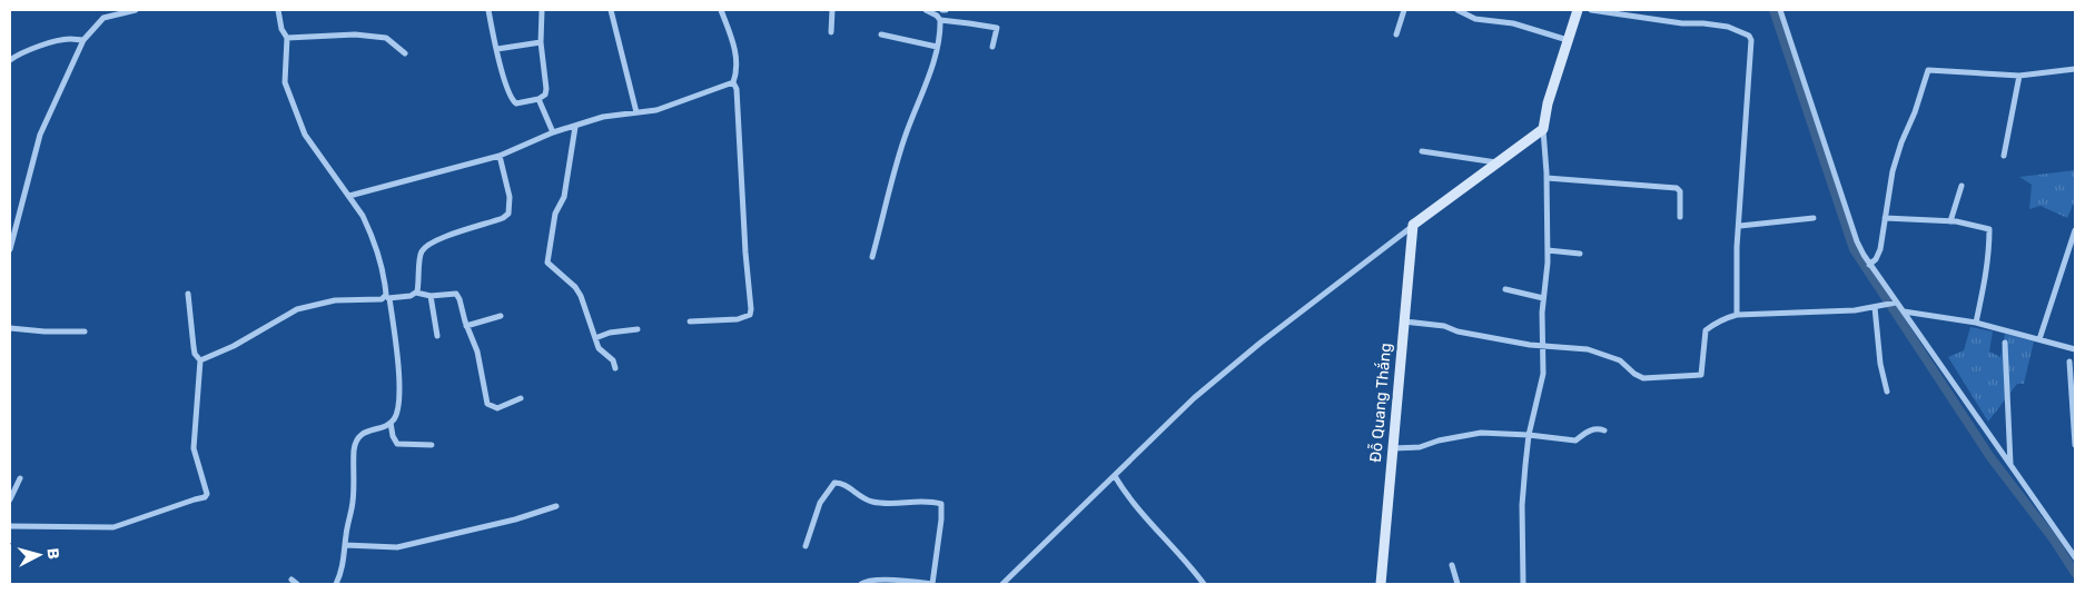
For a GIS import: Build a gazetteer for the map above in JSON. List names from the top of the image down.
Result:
{
  "streets": {
    "street": ["Đỗ Quang Thắng"]
  },
  "north": "right"
}
